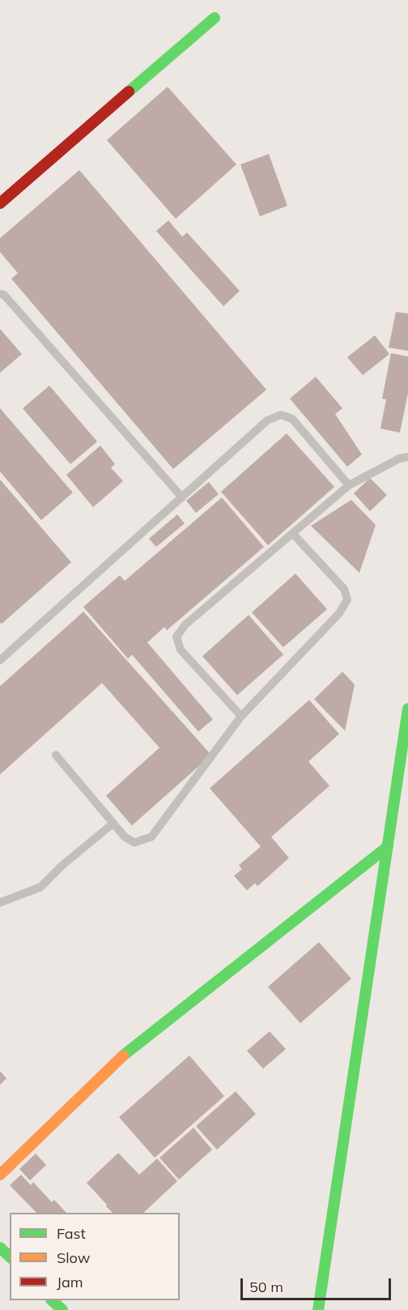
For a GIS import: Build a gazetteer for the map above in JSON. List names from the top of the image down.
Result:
{
  "legend": ["Fast", "Slow", "Jam"],
  "scale_bar": "50 m"
}
